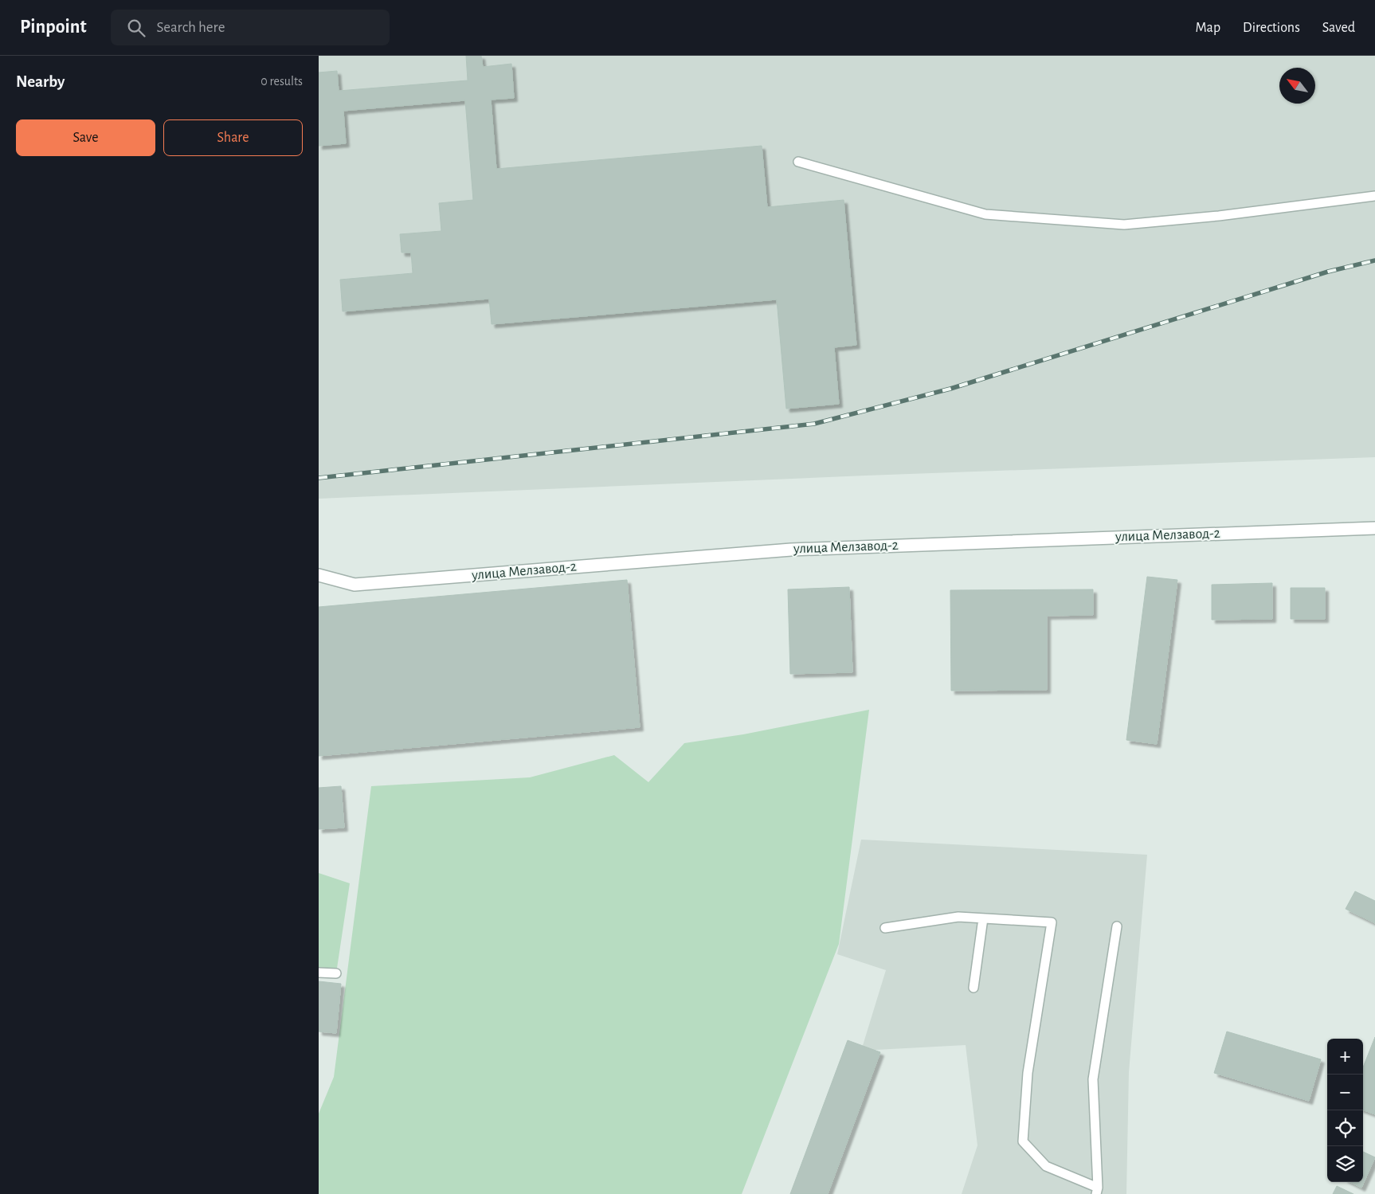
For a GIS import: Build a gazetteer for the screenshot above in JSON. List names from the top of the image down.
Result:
{
  "streets": {
    "street": ["улица Мелзавод-2"]
  },
  "north": "top left",
  "page": {
    "header": "Pinpoint",
    "search": "Search here",
    "nav": ["Map", "Directions", "Saved"],
    "heading": ["Nearby", "0 results"],
    "buttons": ["Save", "Share"],
    "map_buttons": ["+", "−"]
  }
}
